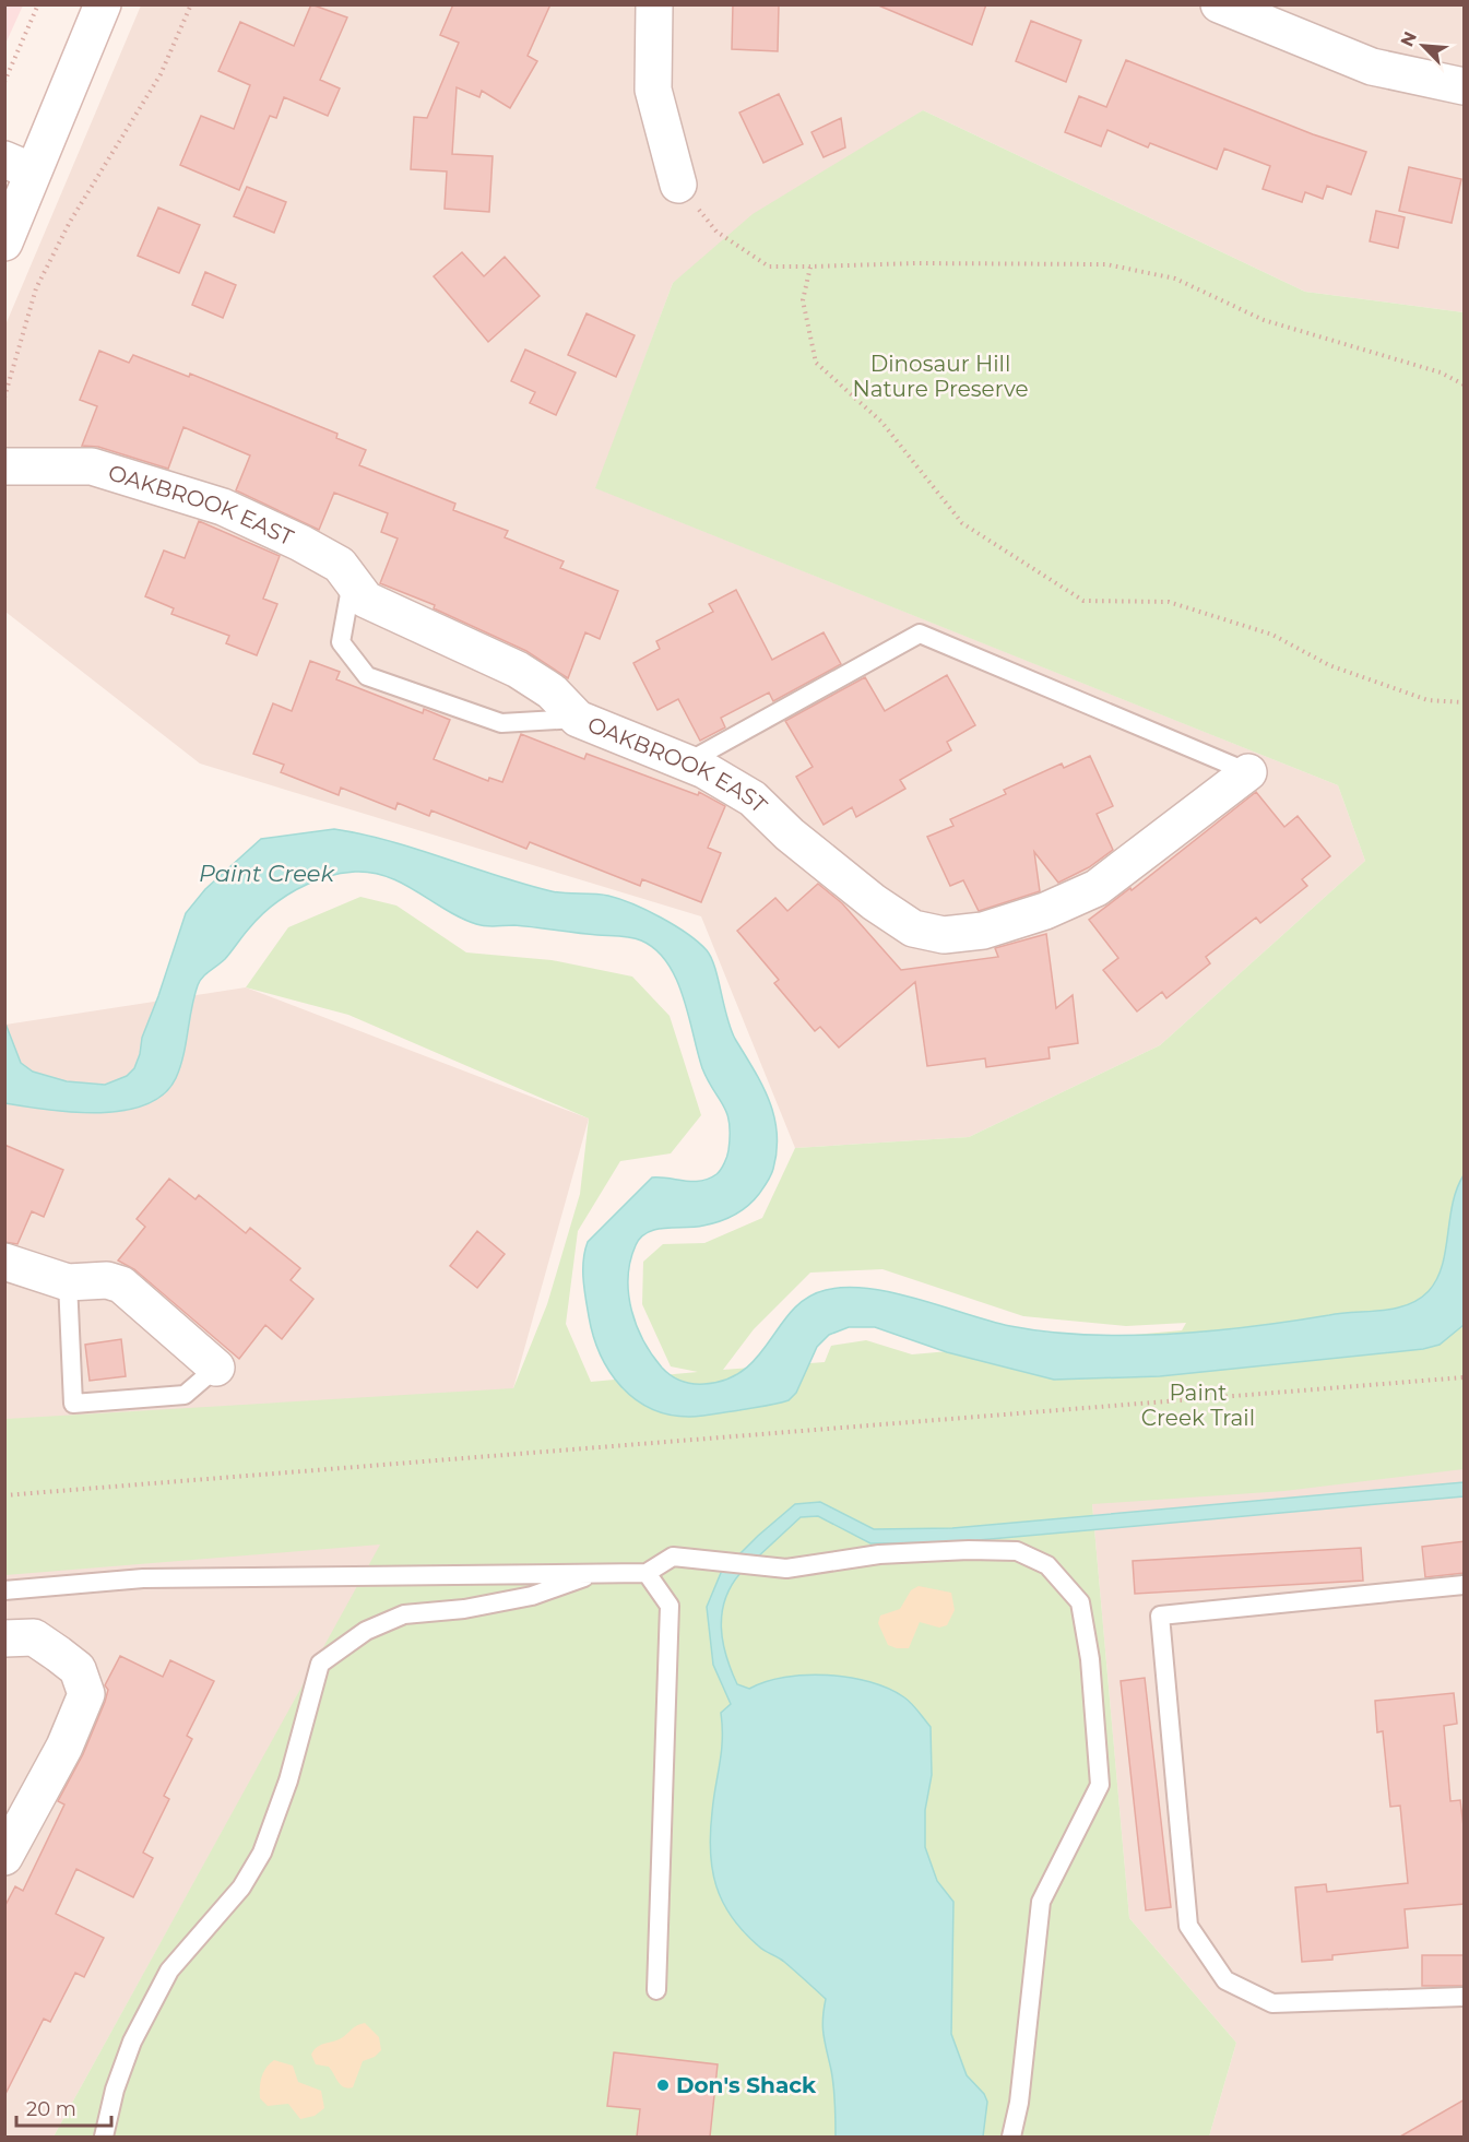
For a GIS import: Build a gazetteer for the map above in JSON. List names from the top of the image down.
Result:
{
  "streets": {
    "street": ["OAKBROOK EAST"]
  },
  "water": ["Paint Creek"],
  "parks": ["Dinosaur Hill Nature Preserve", "Paint Creek Trail"],
  "places": ["Don's Shack"],
  "scale_bar": "20 m",
  "north": "top left"
}
